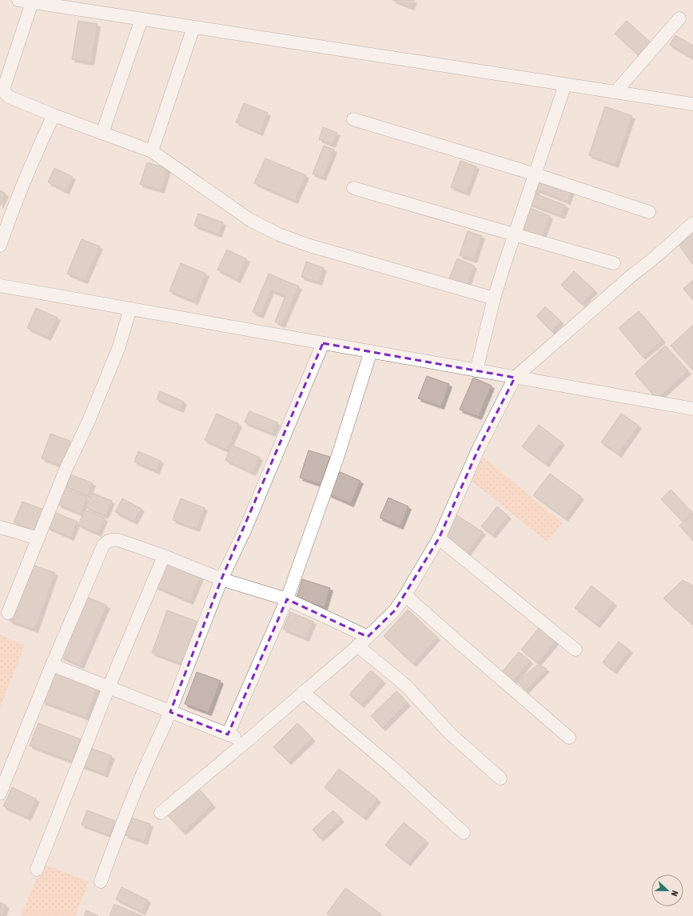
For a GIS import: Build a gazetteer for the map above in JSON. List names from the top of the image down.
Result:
{
  "north": "right"
}
